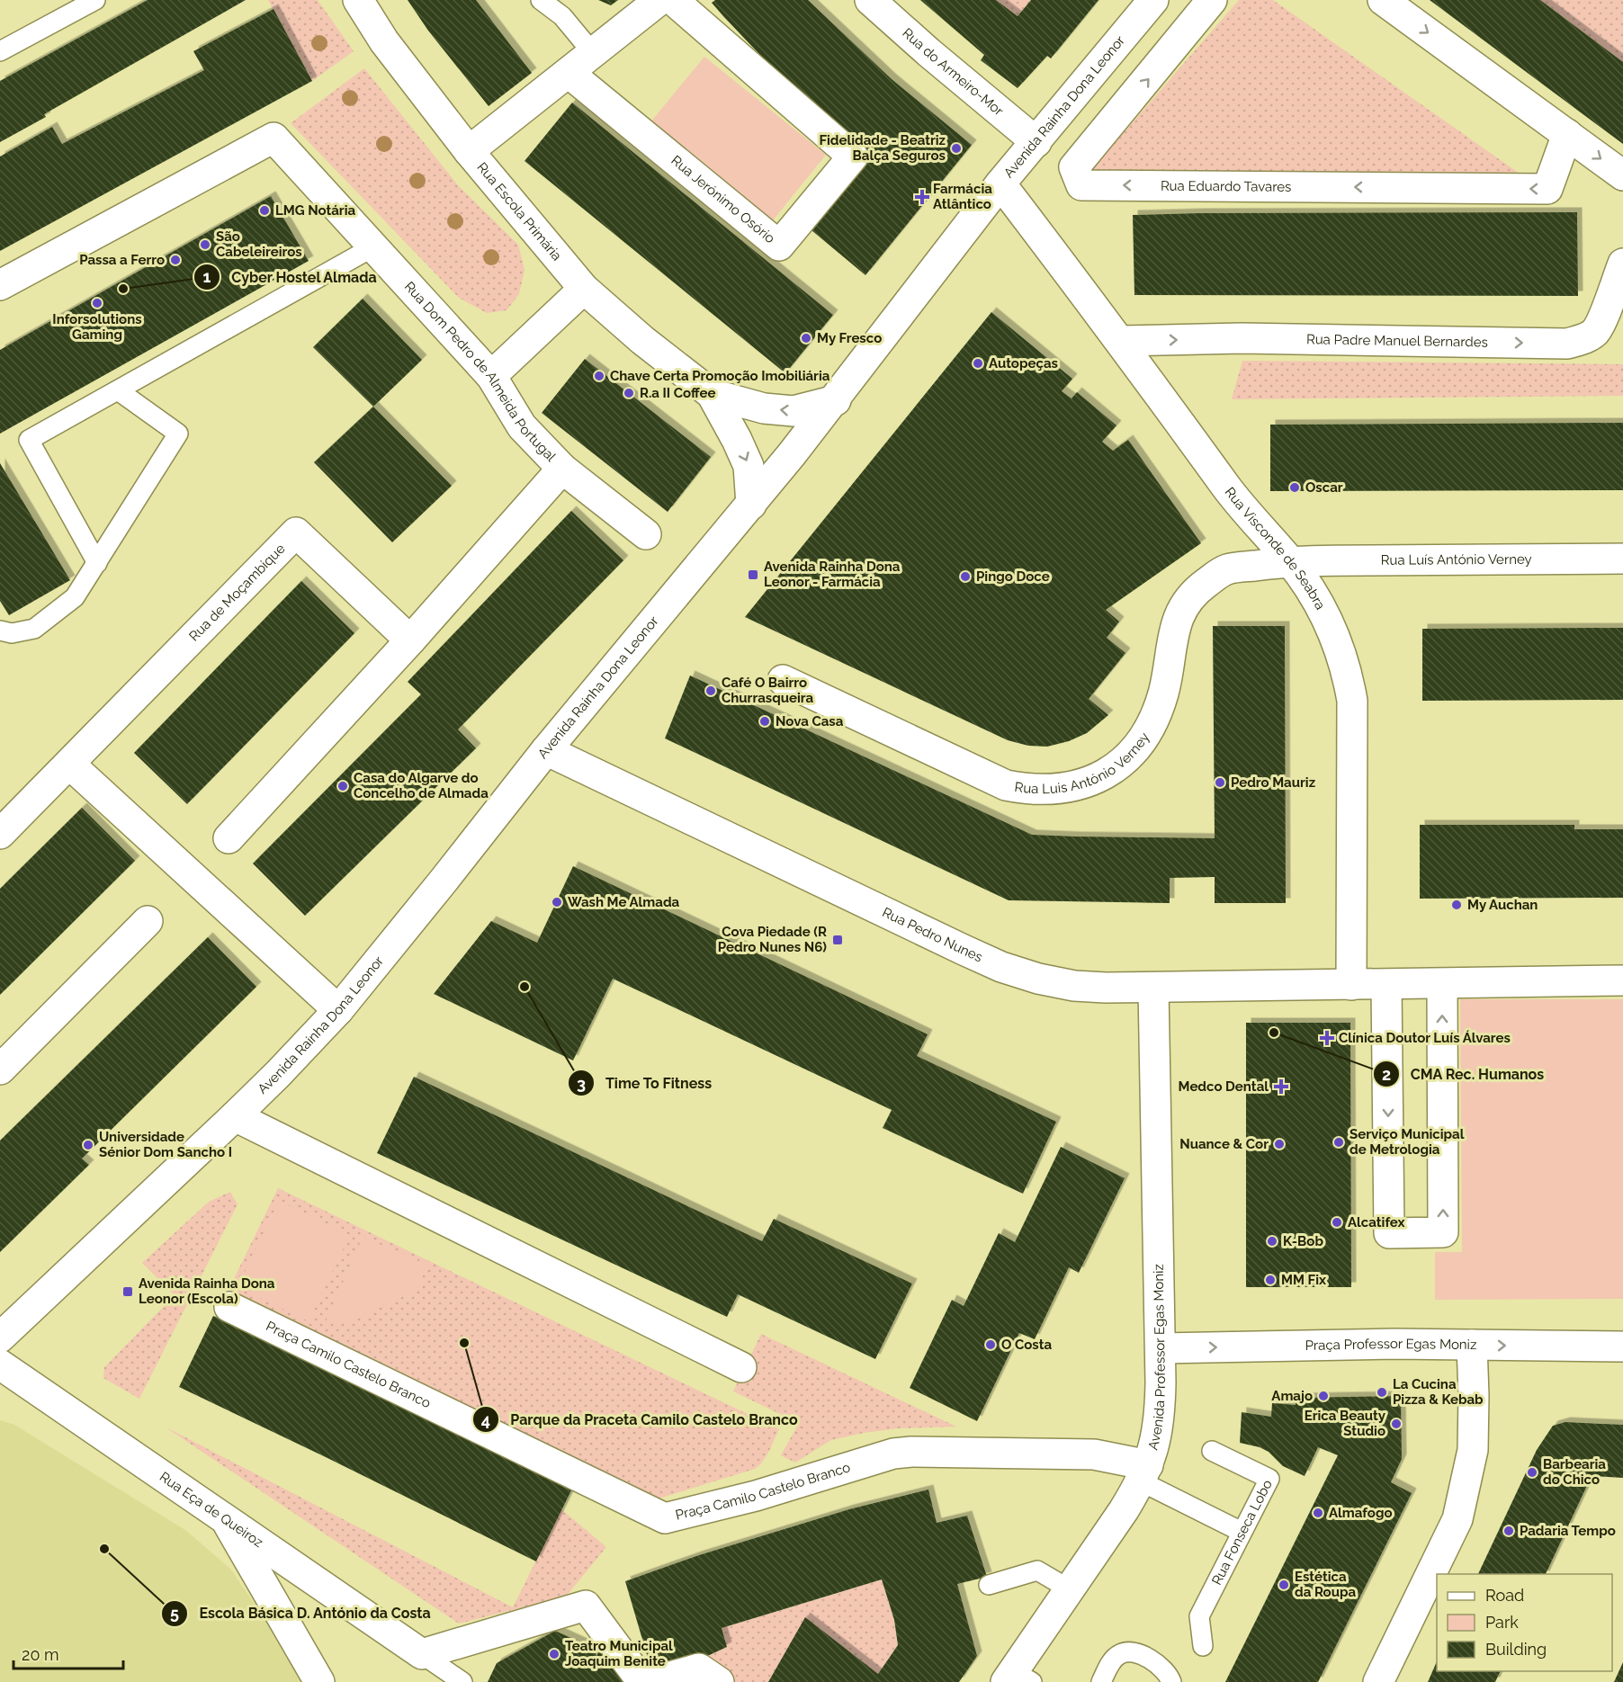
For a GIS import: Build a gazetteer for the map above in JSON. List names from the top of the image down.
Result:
{
  "streets": {
    "street": [
      "Rua do Armeiro-Mor",
      "Avenida Rainha Dona Leonor",
      "Rua Eduardo Tavares",
      "Rua Jerónimo Osório",
      "Rua Escola Primária",
      "Rua Padre Manuel Bernardes",
      "Rua Dom Pedro de Almeida Portugal",
      "Rua Visconde de Seabra",
      "Rua Luís António Verney",
      "Rua de Moçambique",
      "Rua Luis António Verney",
      "Rua Pedro Nunes",
      "Praça Professor Egas Moniz",
      "Avenida Professor Egas Moniz",
      "Praça Camilo Castelo Branco",
      "Rua Eça de Queiroz"
    ],
    "lane": ["Rua Fonseca Lobo"]
  },
  "crossings": [
    ["Rua do Armeiro-Mor", "Avenida Rainha Dona Leonor"],
    ["Avenida Rainha Dona Leonor", "Rua Escola Primária"],
    ["Avenida Rainha Dona Leonor", "Rua Visconde de Seabra"],
    ["Avenida Rainha Dona Leonor", "Rua Pedro Nunes"],
    ["Rua Padre Manuel Bernardes", "Rua Visconde de Seabra"],
    ["Rua Visconde de Seabra", "Rua Luís António Verney"],
    ["Rua Visconde de Seabra", "Rua Luis António Verney"],
    ["Rua Visconde de Seabra", "Rua Pedro Nunes"],
    ["Rua Luís António Verney", "Rua Luis António Verney"],
    ["Rua Pedro Nunes", "Avenida Professor Egas Moniz"],
    ["Praça Professor Egas Moniz", "Avenida Professor Egas Moniz"],
    ["Avenida Professor Egas Moniz", "Praça Camilo Castelo Branco"]
  ],
  "one_way": ["Rua Padre Manuel Bernardes", "Praça Professor Egas Moniz"],
  "places": {
    "other": [
      "Fidelidade - Beatriz Balça Seguros",
      "LMG Notária",
      "São Cabeleireiros",
      "Passa a Ferro",
      "Cyber Hostel Almada",
      "Inforsolutions Gaming",
      "My Fresco",
      "Autopeças",
      "Chave Certa Promoção Imobiliária",
      "R.a II Coffee",
      "Oscar",
      "Pingo Doce",
      "Café O Bairro Churrasqueira",
      "Nova Casa",
      "Pedro Mauriz",
      "Casa do Algarve do Concelho de Almada",
      "Wash Me Almada",
      "My Auchan",
      "Time To Fitness",
      "CMA Rec. Humanos",
      "Serviço Municipal de Metrologia",
      "Nuance & Cor",
      "Universidade Sénior Dom Sancho I",
      "Alcatifex",
      "K-Bob",
      "MM Fix",
      "Parque da Praceta Camilo Castelo Branco",
      "O Costa",
      "La Cucina Pizza & Kebab",
      "Amajo",
      "Erica Beauty Studio",
      "Barbearia do Chico",
      "Almafogo",
      "Padaria Tempo",
      "Escola Básica D. António da Costa",
      "Estética da Roupa",
      "Teatro Municipal Joaquim Benite"
    ],
    "health": ["Farmácia Atlântico", "Clínica Doutor Luís Álvares", "Medco Dental"],
    "transit": ["Avenida Rainha Dona Leonor - Farmácia", "Cova Piedade (R Pedro Nunes N6)", "Avenida Rainha Dona Leonor (Escola)"]
  },
  "legend": ["Road", "Park", "Building"],
  "scale_bar": "20 m"
}
